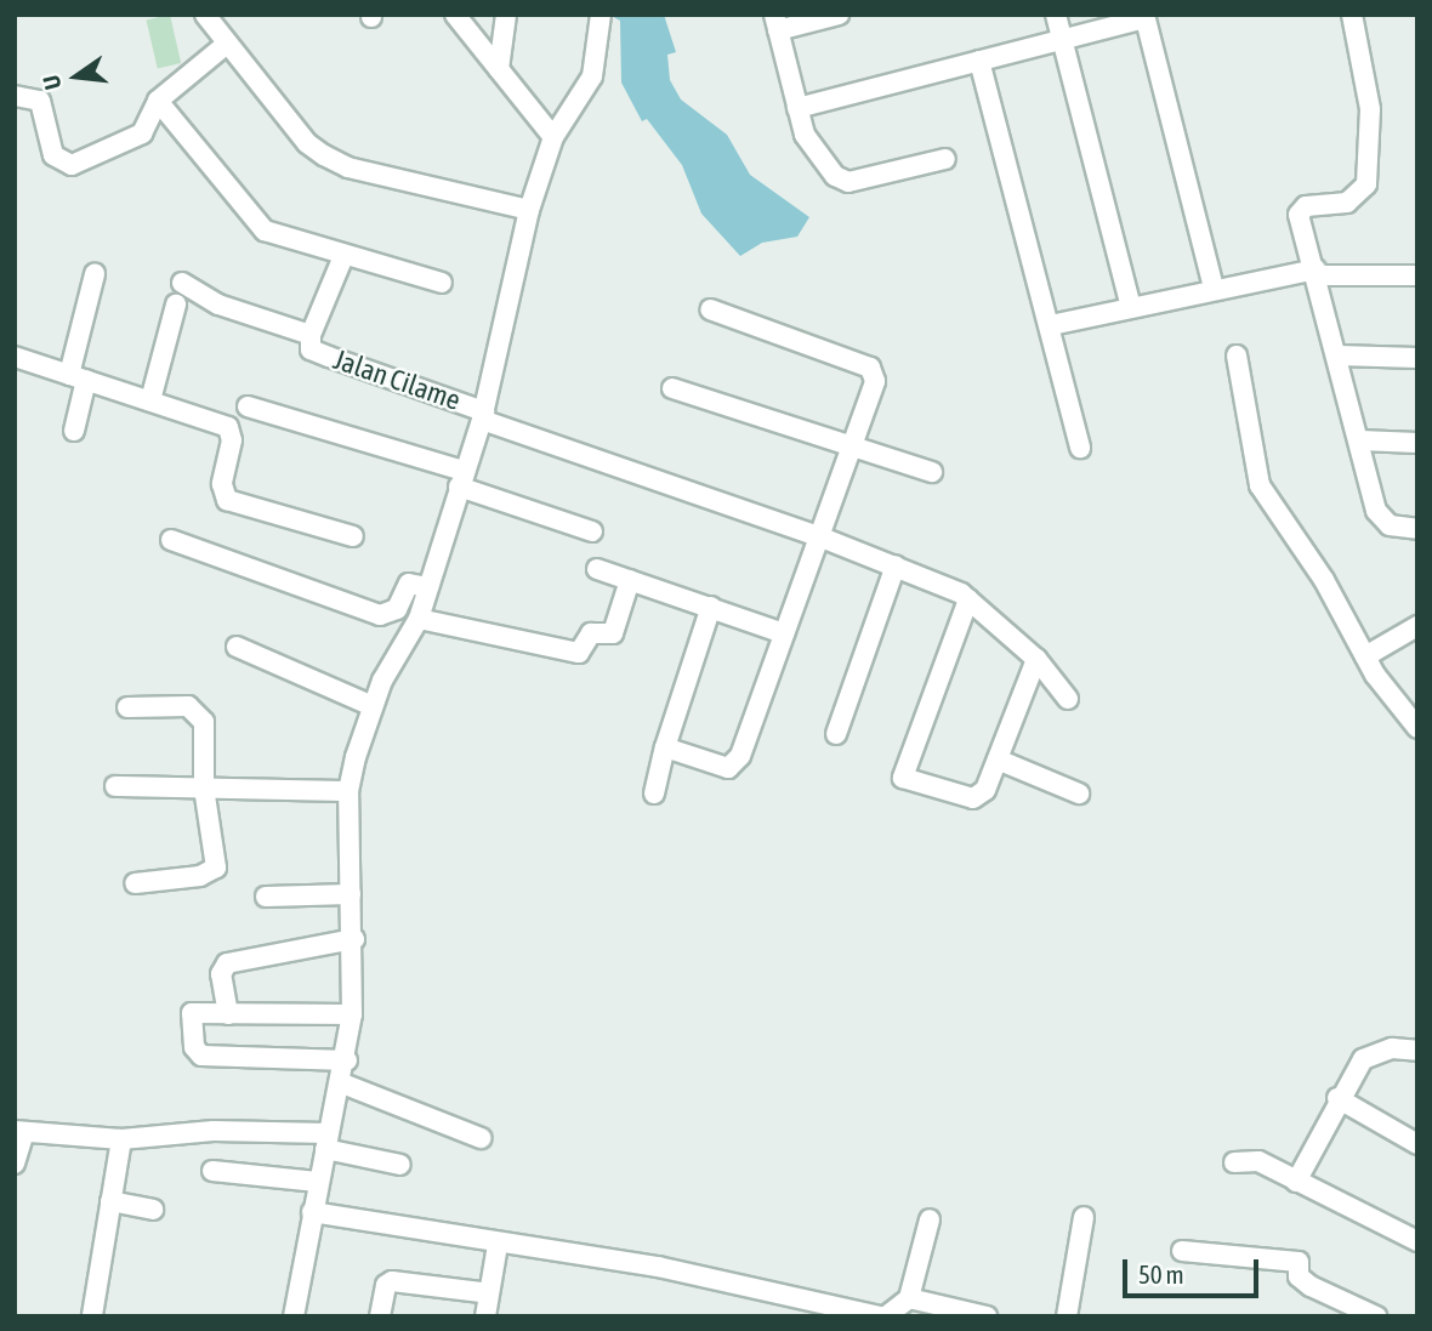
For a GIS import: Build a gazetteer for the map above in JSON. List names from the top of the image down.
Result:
{
  "streets": {
    "street": ["Jalan Cilame"]
  },
  "scale_bar": "50 m",
  "north": "left"
}
